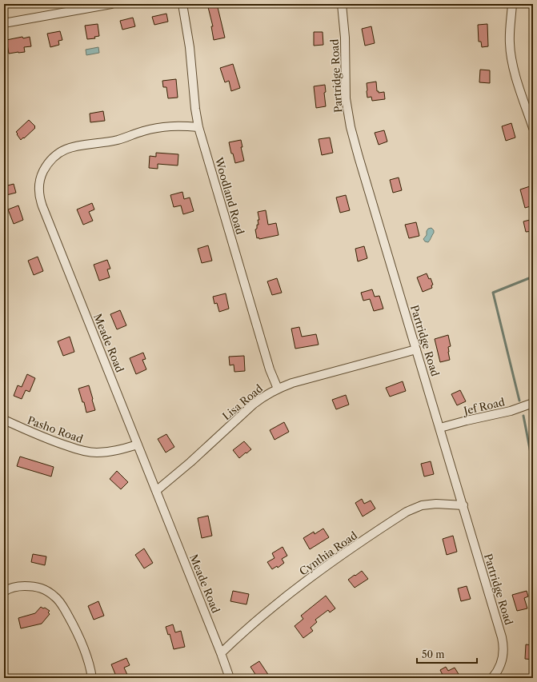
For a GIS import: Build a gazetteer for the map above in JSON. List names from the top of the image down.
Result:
{
  "streets": {
    "street": [
      "Partridge Road",
      "Woodland Road",
      "Meade Road",
      "Lisa Road",
      "Jef Road",
      "Pasho Road",
      "Cynthia Road"
    ]
  },
  "crossings": [
    ["Partridge Road", "Lisa Road"],
    ["Partridge Road", "Jef Road"],
    ["Partridge Road", "Cynthia Road"],
    ["Woodland Road", "Meade Road"],
    ["Woodland Road", "Lisa Road"],
    ["Meade Road", "Lisa Road"],
    ["Meade Road", "Pasho Road"],
    ["Meade Road", "Cynthia Road"]
  ],
  "scale_bar": "50 m"
}
